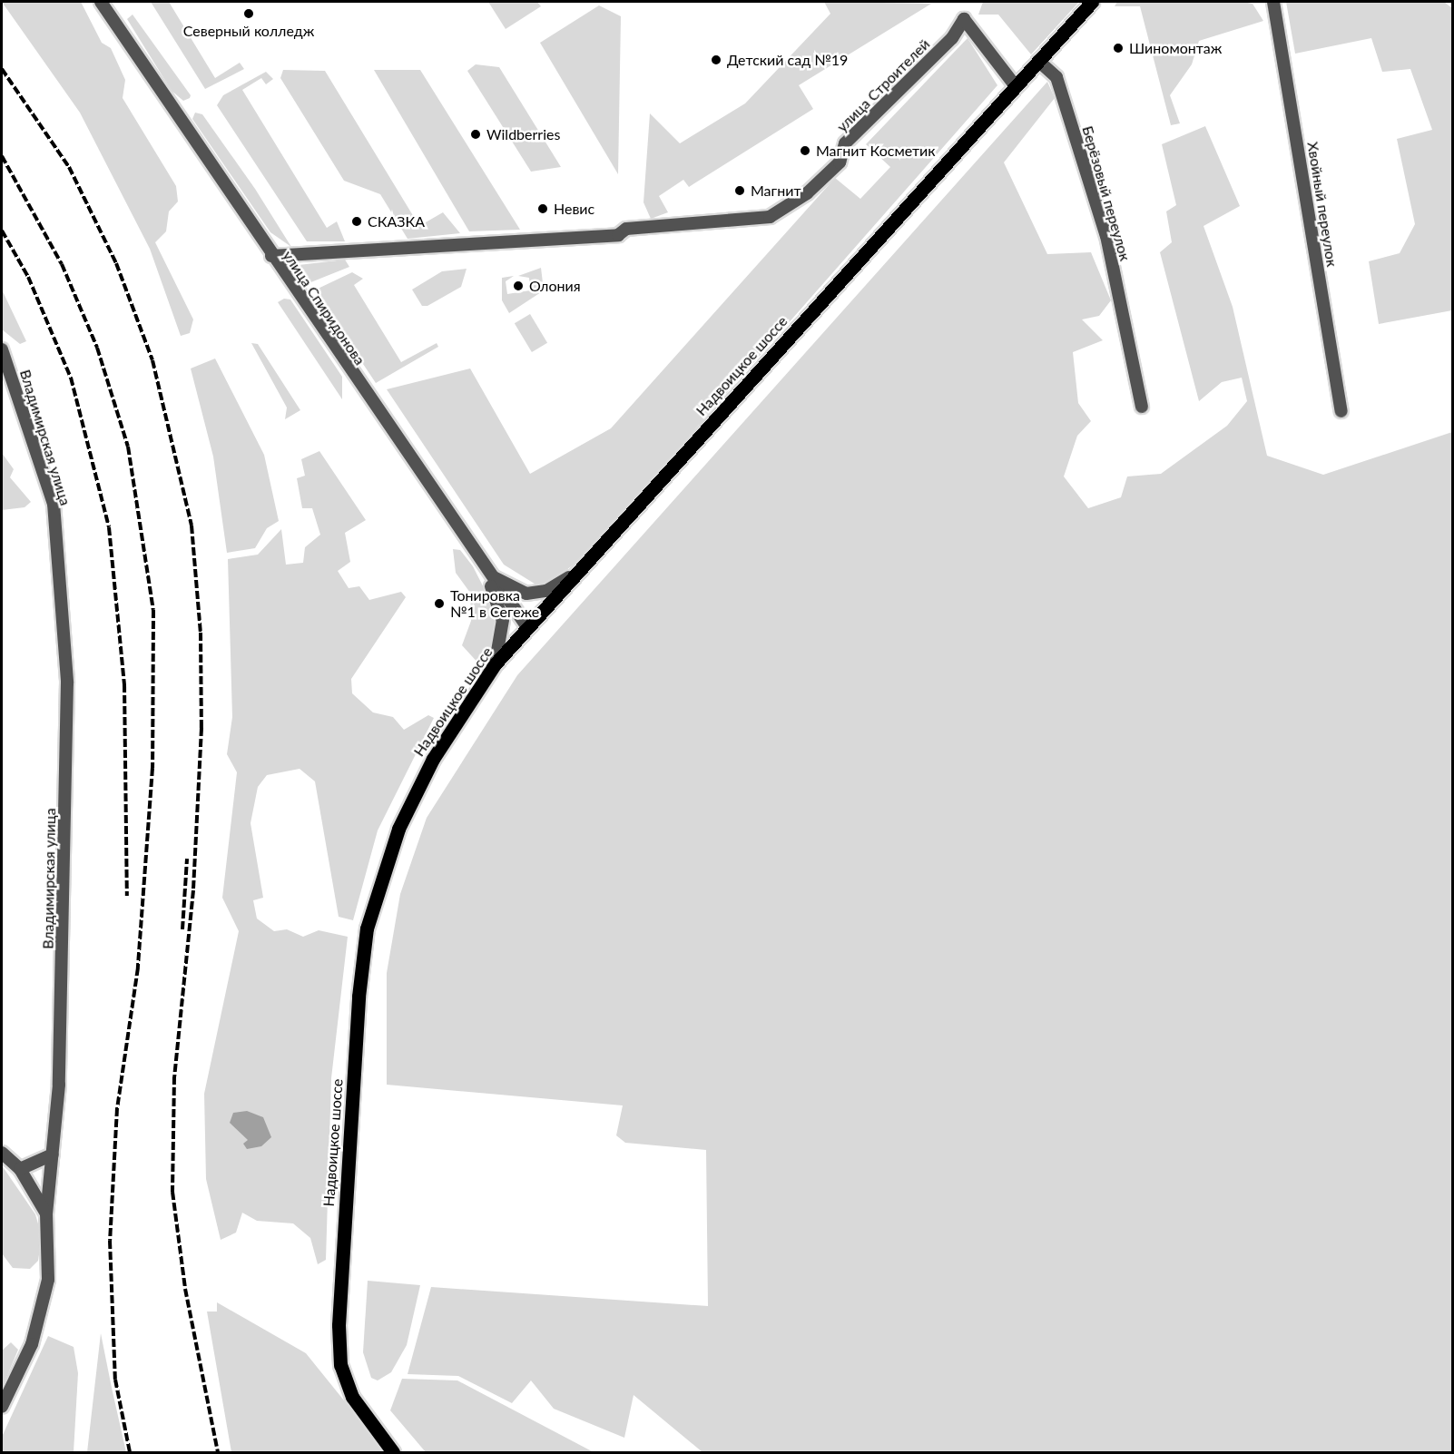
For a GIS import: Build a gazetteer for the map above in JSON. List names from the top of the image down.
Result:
{
  "streets": {
    "main road": ["Надвоицкое шоссе"],
    "street": [
      "улица Строителей",
      "Берёзовый переулок",
      "Хвойный переулок",
      "улица Спиридонова",
      "Владимирская улица"
    ]
  },
  "crossings": [
    ["улица Строителей", "улица Спиридонова"],
    ["улица Строителей", "Надвоицкое шоссе"],
    ["Берёзовый переулок", "Надвоицкое шоссе"],
    ["улица Спиридонова", "Надвоицкое шоссе"]
  ],
  "places": [
    "Северный колледж",
    "Шиномонтаж",
    "Детский сад №19",
    "Wildberries",
    "Магнит Косметик",
    "Магнит",
    "Невис",
    "СКАЗКА",
    "Олония",
    "Тонировка №1 в Сегеже"
  ]
}
